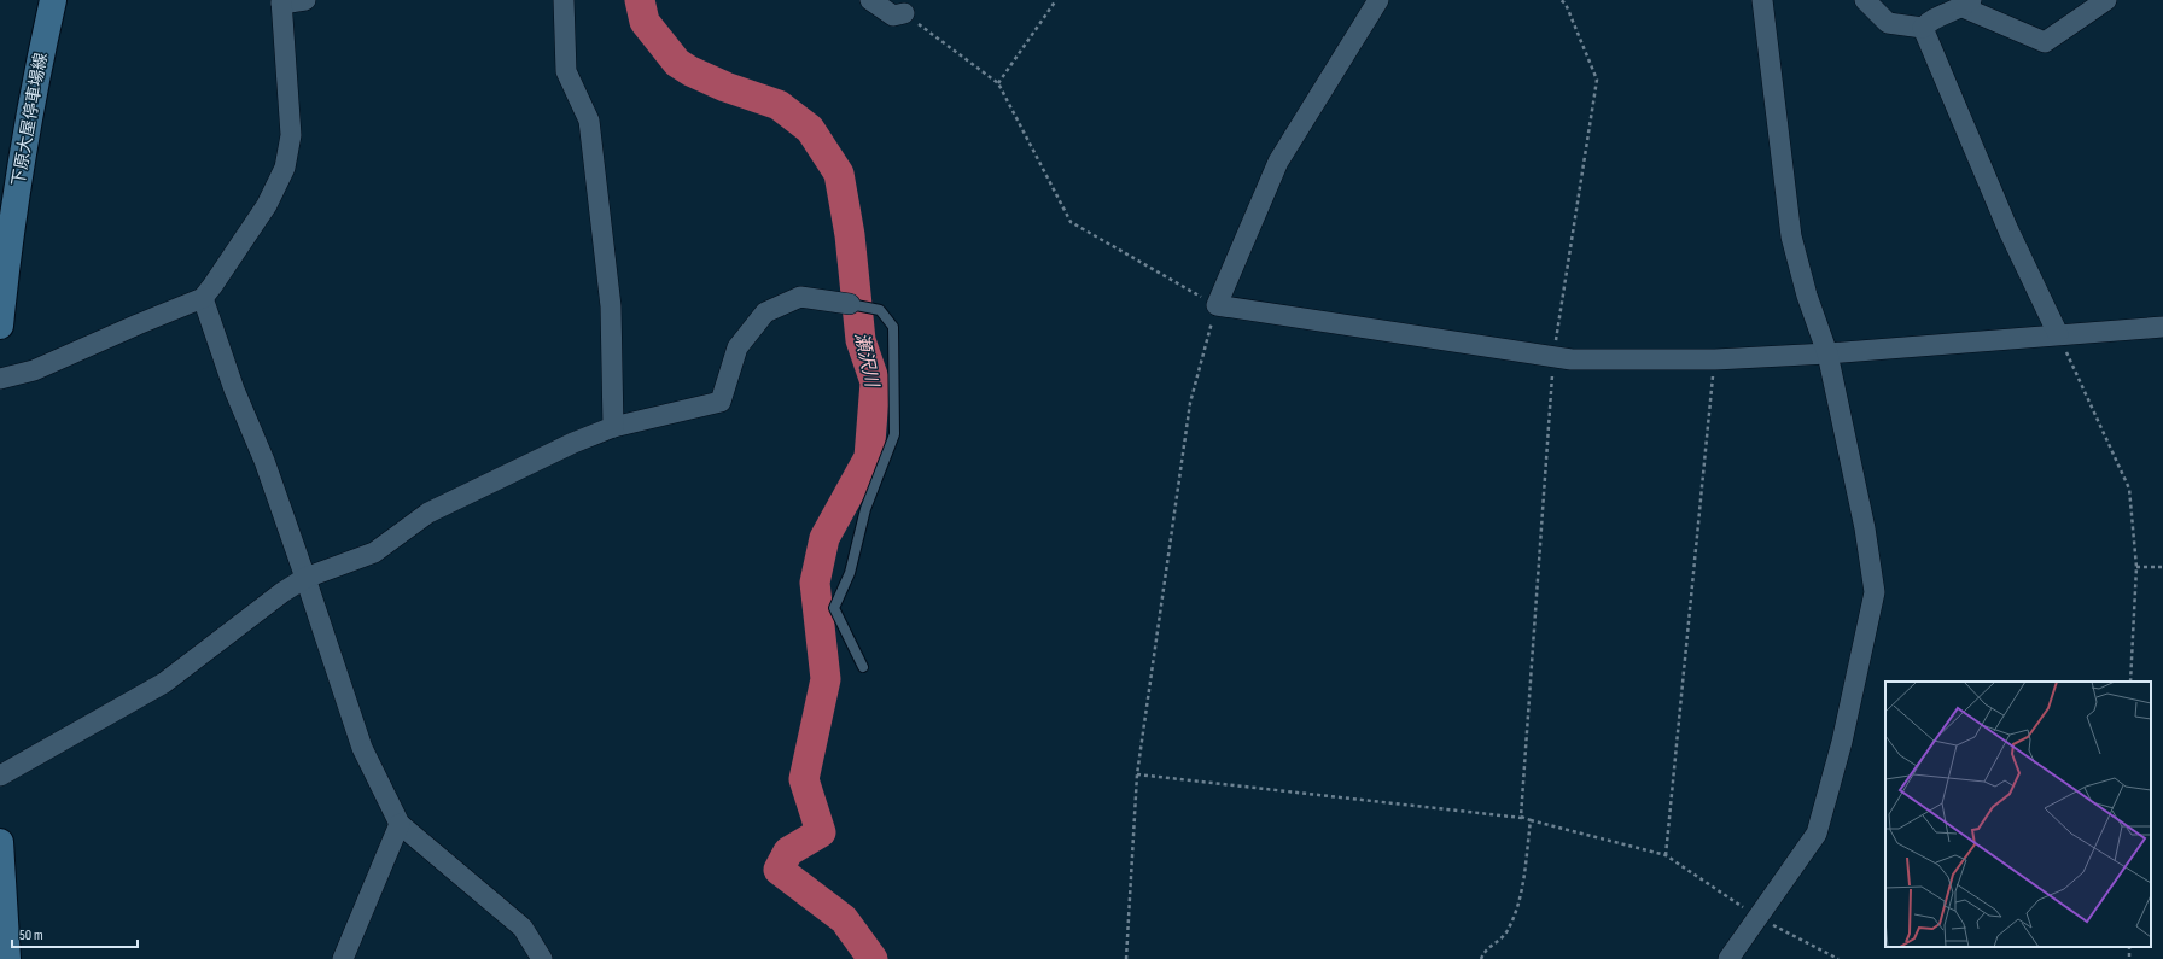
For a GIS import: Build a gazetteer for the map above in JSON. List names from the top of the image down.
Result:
{
  "streets": {
    "main road": ["下原大屋停車場線"]
  },
  "water": ["瀬沢川"],
  "scale_bar": "50 m"
}
